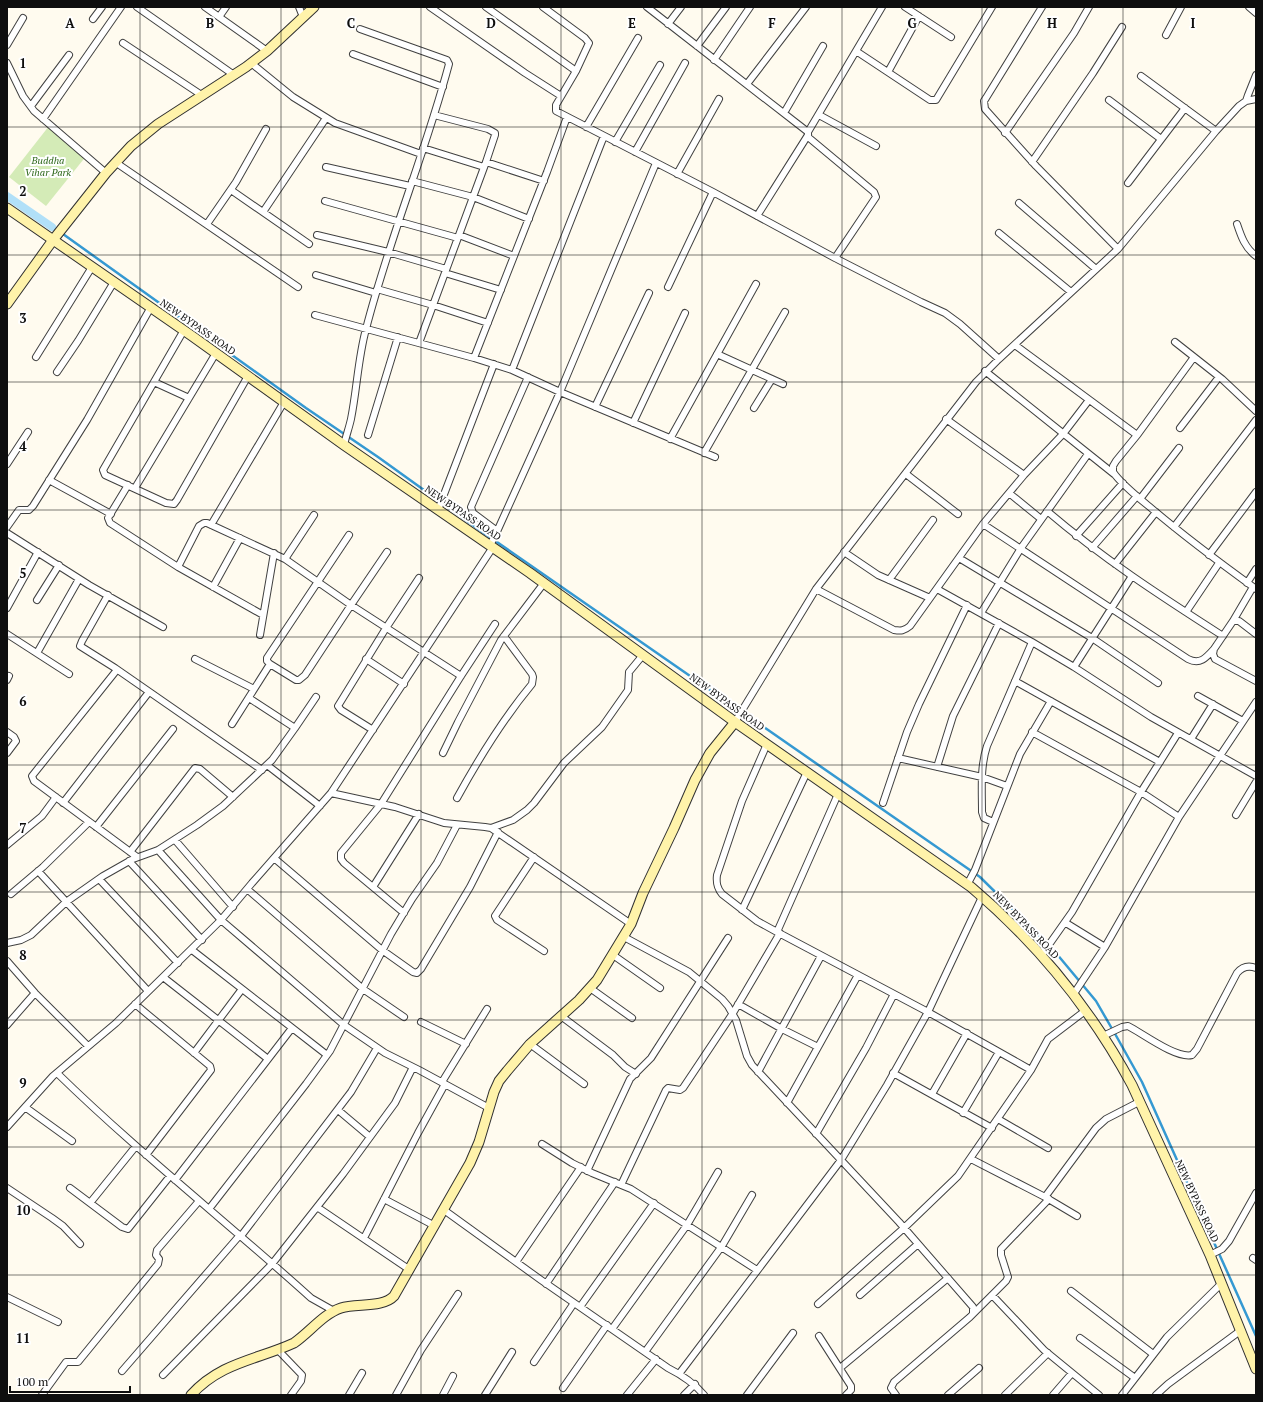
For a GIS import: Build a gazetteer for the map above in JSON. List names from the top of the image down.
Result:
{
  "streets": {
    "main road": ["NEW BYPASS ROAD"]
  },
  "parks": ["Buddha Vihar Park"],
  "scale_bar": "100 m",
  "grid": {
    "columns": [
      "A",
      "B",
      "C",
      "D",
      "E",
      "F",
      "G",
      "H",
      "I"
    ],
    "rows": [
      "1",
      "2",
      "3",
      "4",
      "5",
      "6",
      "7",
      "8",
      "9",
      "10",
      "11"
    ]
  }
}
